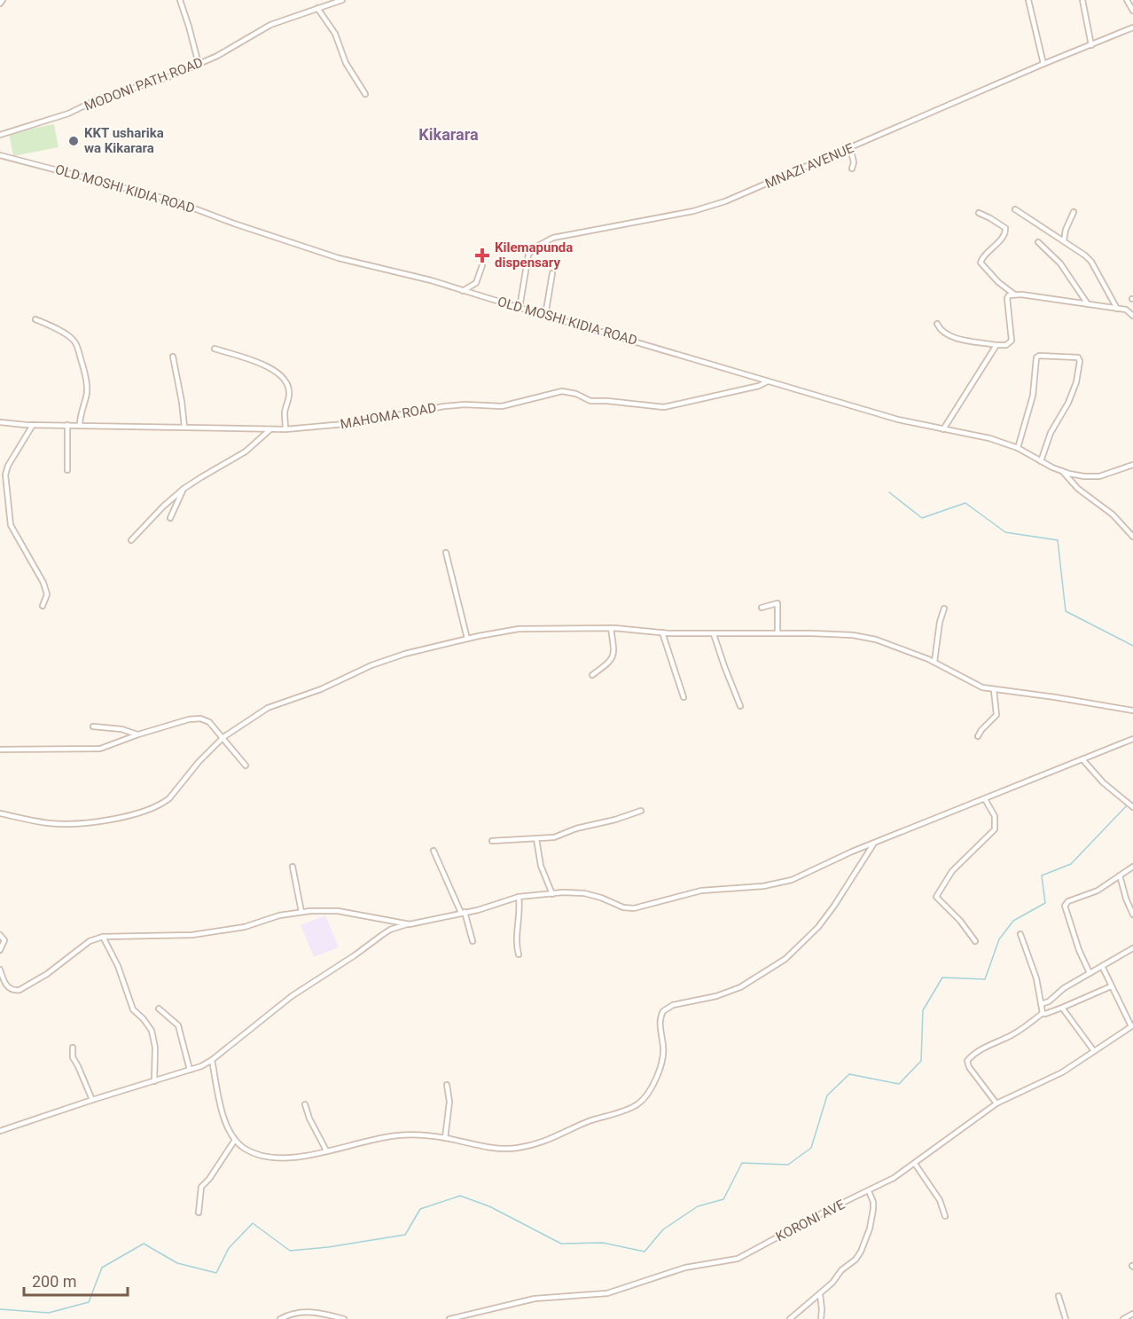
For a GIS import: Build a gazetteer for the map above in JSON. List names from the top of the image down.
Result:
{
  "streets": {
    "street": [
      "MODONI PATH ROAD",
      "MNAZI AVENUE",
      "OLD MOSHI KIDIA ROAD",
      "MAHOMA ROAD",
      "KORONI AVE"
    ]
  },
  "crossings": [
    ["MNAZI AVENUE", "OLD MOSHI KIDIA ROAD"],
    ["OLD MOSHI KIDIA ROAD", "MAHOMA ROAD"]
  ],
  "districts": ["Kikarara"],
  "places": {
    "other": ["KKT usharika wa Kikarara"],
    "health": ["Kilemapunda dispensary"]
  },
  "scale_bar": "200 m"
}
